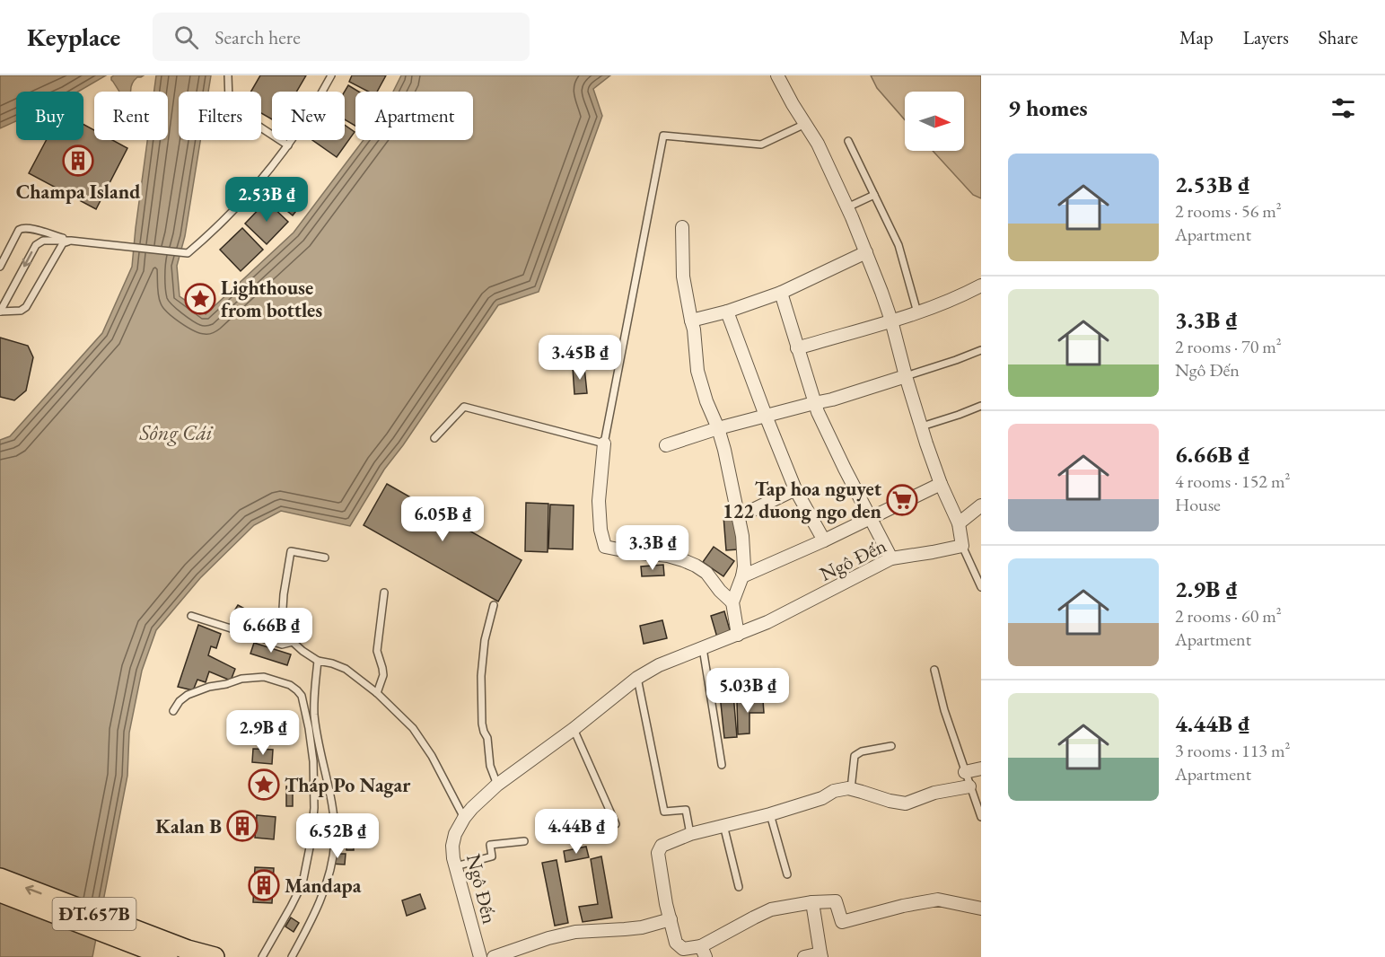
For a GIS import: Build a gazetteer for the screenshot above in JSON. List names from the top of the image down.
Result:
{
  "streets": {
    "main road": ["ĐT.657B"],
    "street": ["Ngô Đến"]
  },
  "water": ["Sông Cái"],
  "places": {
    "building": ["Champa Island", "Kalan B", "Mandapa"],
    "place": ["Lighthouse from bottles", "Tháp Po Nagar"],
    "supermarket": ["Tap hoa nguyet 122 duong ngo den"]
  },
  "north": "right",
  "page": {
    "header": "Keyplace",
    "search": "Search here",
    "nav": ["Map", "Layers", "Share"],
    "heading": "9 homes",
    "chip": [
      "Buy",
      "Rent",
      "Filters",
      "New",
      "Apartment"
    ],
    "list": [
      {
        "name": "2.53B ₫",
        "note": "2 rooms · 56 m² · Apartment"
      },
      {
        "name": "3.3B ₫",
        "note": "2 rooms · 70 m² · Ngô Đến"
      },
      {
        "name": "6.66B ₫",
        "note": "4 rooms · 152 m² · House"
      },
      {
        "name": "2.9B ₫",
        "note": "2 rooms · 60 m² · Apartment"
      },
      {
        "name": "4.44B ₫",
        "note": "3 rooms · 113 m² · Apartment"
      }
    ],
    "price": [
      "2.53B ₫",
      "3.45B ₫",
      "6.05B ₫",
      "3.3B ₫",
      "6.66B ₫",
      "5.03B ₫",
      "2.9B ₫",
      "4.44B ₫",
      "6.52B ₫"
    ]
  }
}
